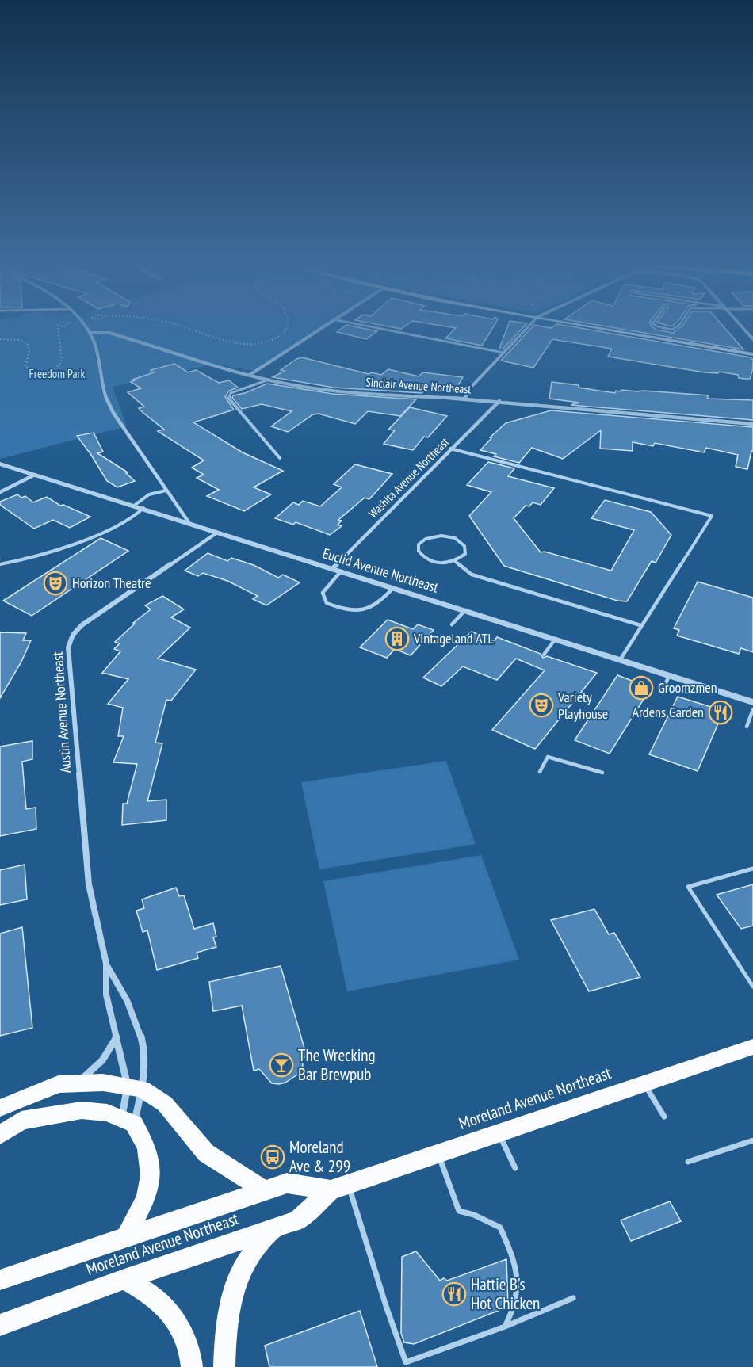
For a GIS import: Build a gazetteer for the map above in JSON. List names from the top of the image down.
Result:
{
  "streets": {
    "highway": ["Moreland Avenue Northeast"],
    "street": [
      "Sinclair Avenue Northeast",
      "Washita Avenue Northeast",
      "Euclid Avenue Northeast",
      "Austin Avenue Northeast"
    ]
  },
  "crossings": [
    ["Sinclair Avenue Northeast", "Washita Avenue Northeast"],
    ["Washita Avenue Northeast", "Euclid Avenue Northeast"],
    ["Euclid Avenue Northeast", "Austin Avenue Northeast"]
  ],
  "parks": ["Freedom Park"],
  "places": {
    "theatre": ["Horizon Theatre", "Variety Playhouse"],
    "building": ["Vintageland ATL"],
    "shop": ["Groomzmen"],
    "restaurant": ["Ardens Garden", "Hattie B's Hot Chicken"],
    "bar": ["The Wrecking Bar Brewpub"],
    "bus stop": ["Moreland Ave & 299"]
  }
}
